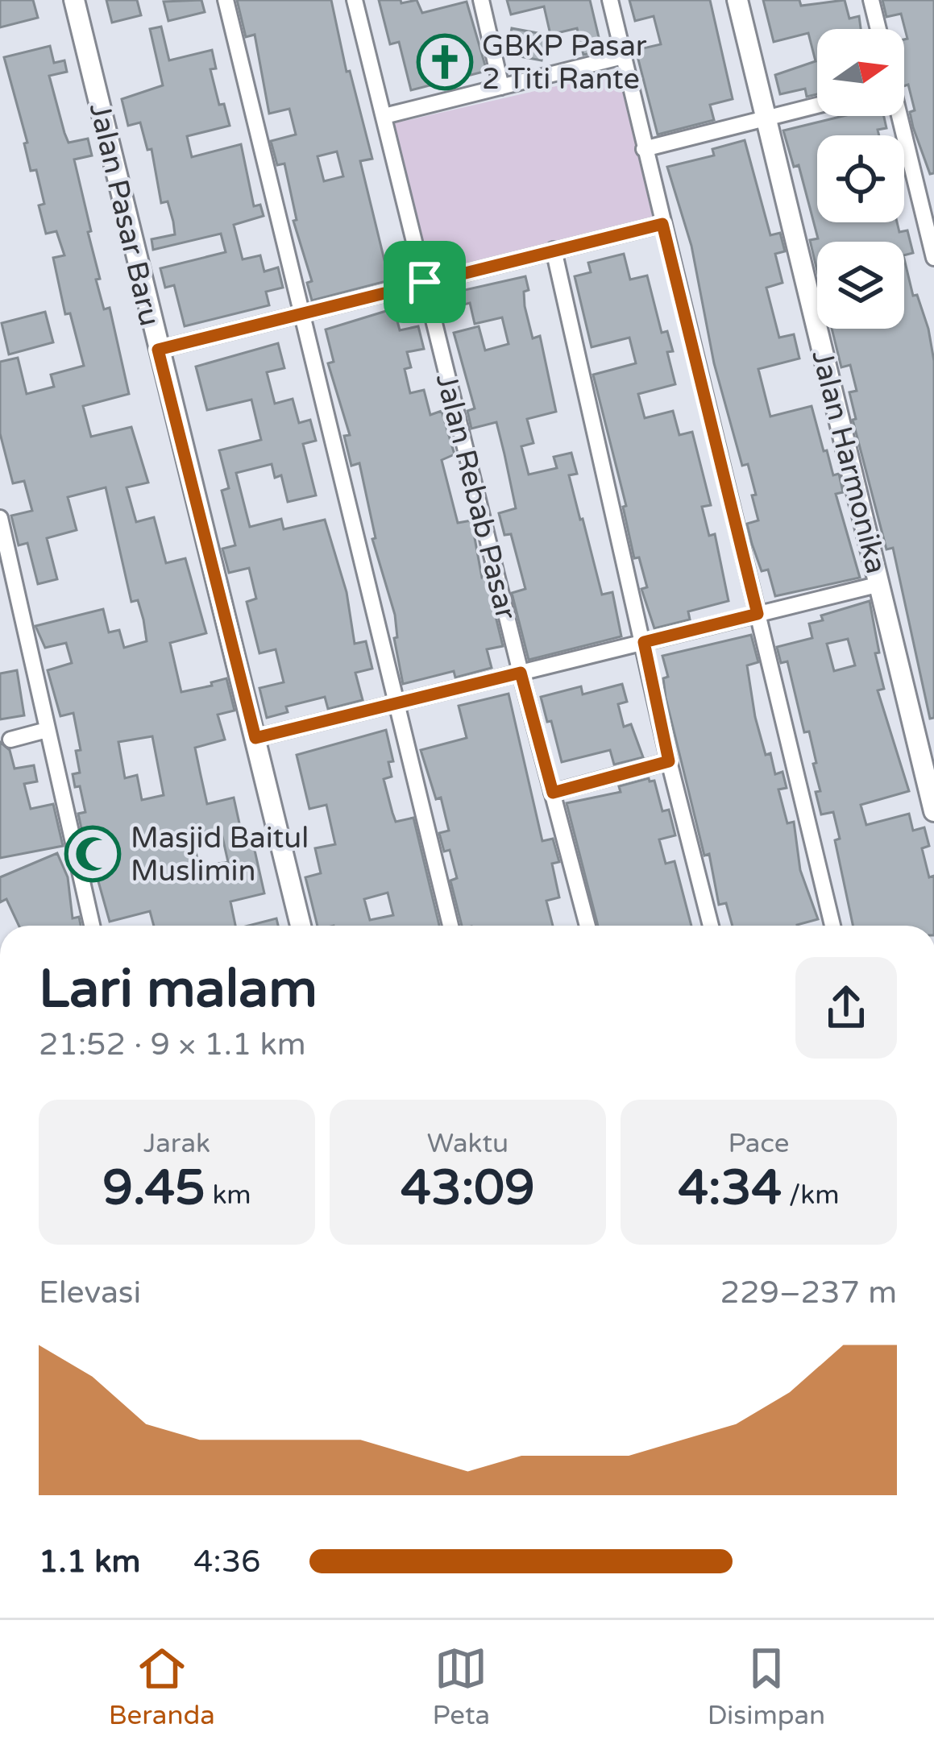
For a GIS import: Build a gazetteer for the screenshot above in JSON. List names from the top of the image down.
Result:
{
  "streets": {
    "street": ["Jalan Pasar Baru", "Jalan Harmonika", "Jalan Rebab Pasar"]
  },
  "places": {
    "church": ["GBKP Pasar 2 Titi Rante"],
    "mosque": ["Masjid Baitul Muslimin"]
  },
  "north": "right",
  "page": {
    "heading": ["Lari malam", "21:52 · 9 × 1.1 km"],
    "stats": [
      ["Jarak", "9.45 km"],
      ["Waktu", "43:09"],
      ["Pace", "4:34 /km"]
    ],
    "chart": ["Elevasi", "229–237 m"],
    "list": [
      {
        "name": "1.1 km",
        "note": "4:36"
      }
    ],
    "tabs": ["Beranda", "Peta", "Disimpan"]
  }
}
